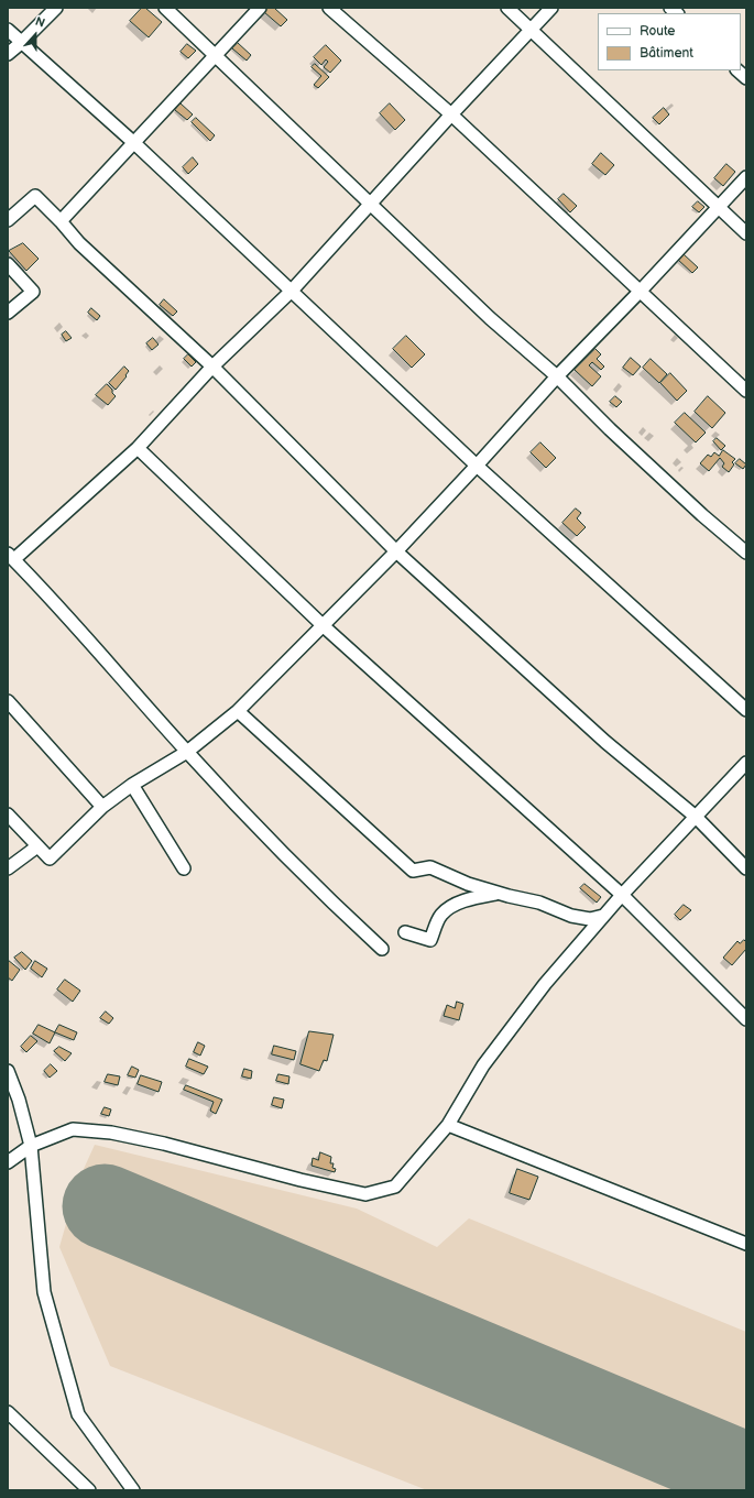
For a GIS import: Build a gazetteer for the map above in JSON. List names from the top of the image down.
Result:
{
  "legend": ["Route", "Bâtiment"],
  "north": "top"
}
